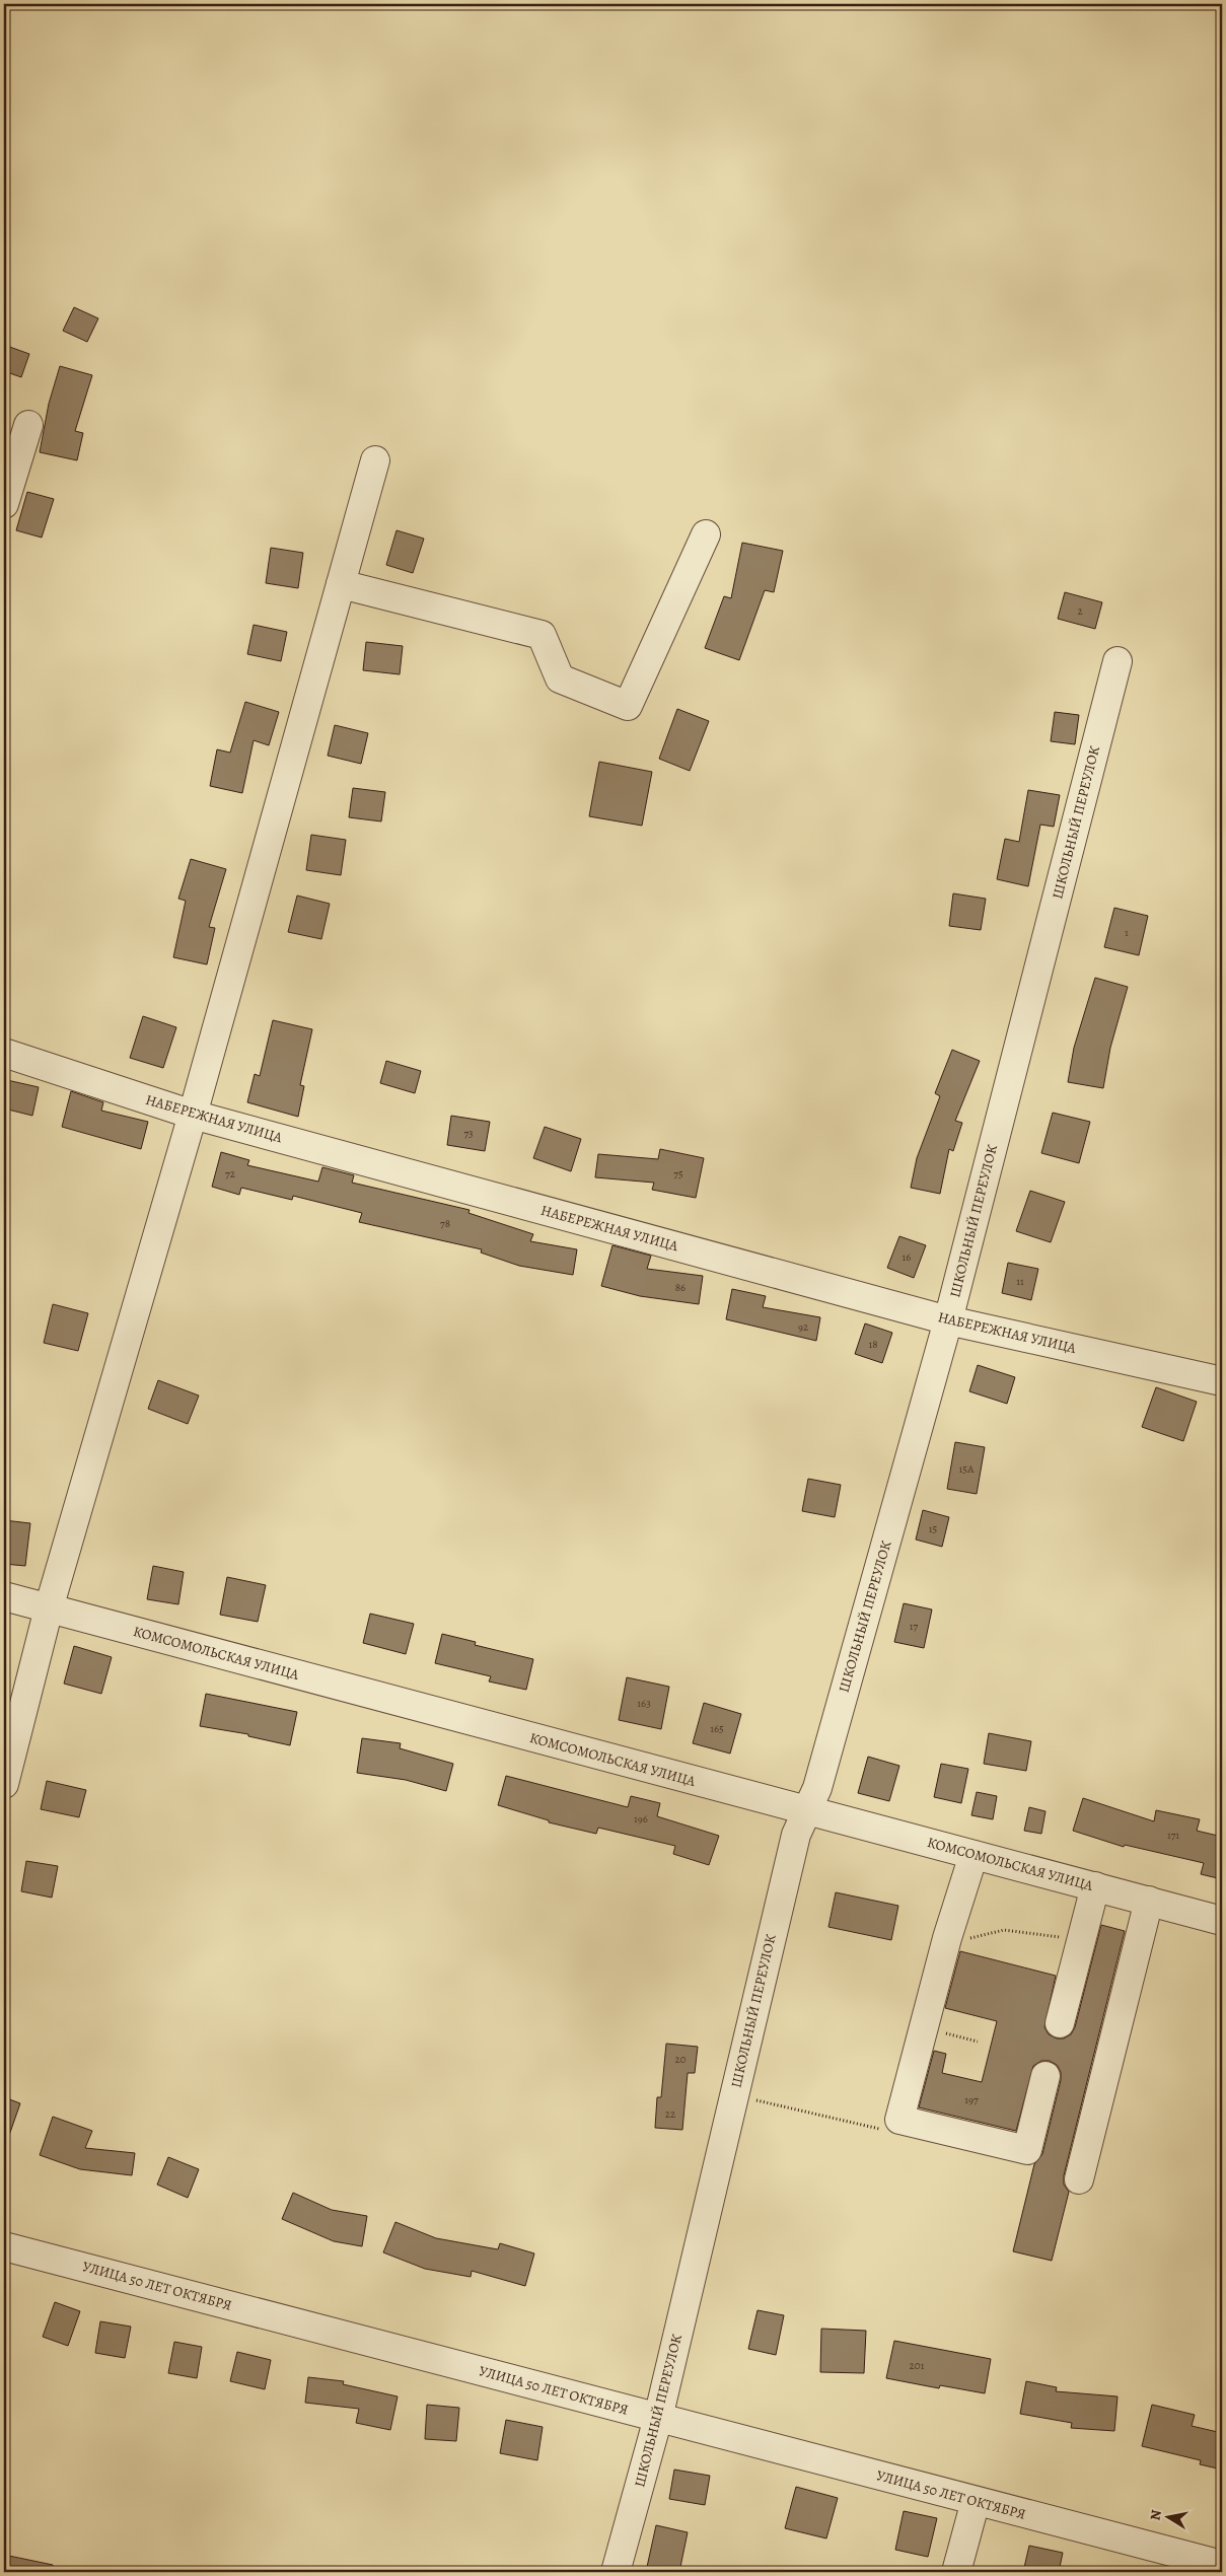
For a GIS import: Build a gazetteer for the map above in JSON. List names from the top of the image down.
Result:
{
  "streets": {
    "street": [
      "ШКОЛЬНЫЙ ПЕРЕУЛОК",
      "НАБЕРЕЖНАЯ УЛИЦА",
      "КОМСОМОЛЬСКАЯ УЛИЦА",
      "УЛИЦА 50 ЛЕТ ОКТЯБРЯ"
    ]
  },
  "crossings": [
    ["ШКОЛЬНЫЙ ПЕРЕУЛОК", "НАБЕРЕЖНАЯ УЛИЦА"],
    ["ШКОЛЬНЫЙ ПЕРЕУЛОК", "КОМСОМОЛЬСКАЯ УЛИЦА"],
    ["ШКОЛЬНЫЙ ПЕРЕУЛОК", "УЛИЦА 50 ЛЕТ ОКТЯБРЯ"]
  ],
  "house_numbers": [
    "2",
    "1",
    "73",
    "72",
    "75",
    "78",
    "16",
    "11",
    "86",
    "92",
    "18",
    "15А",
    "15",
    "17",
    "163",
    "165",
    "196",
    "171",
    "20",
    "197",
    "22",
    "201"
  ],
  "north": "left"
}
